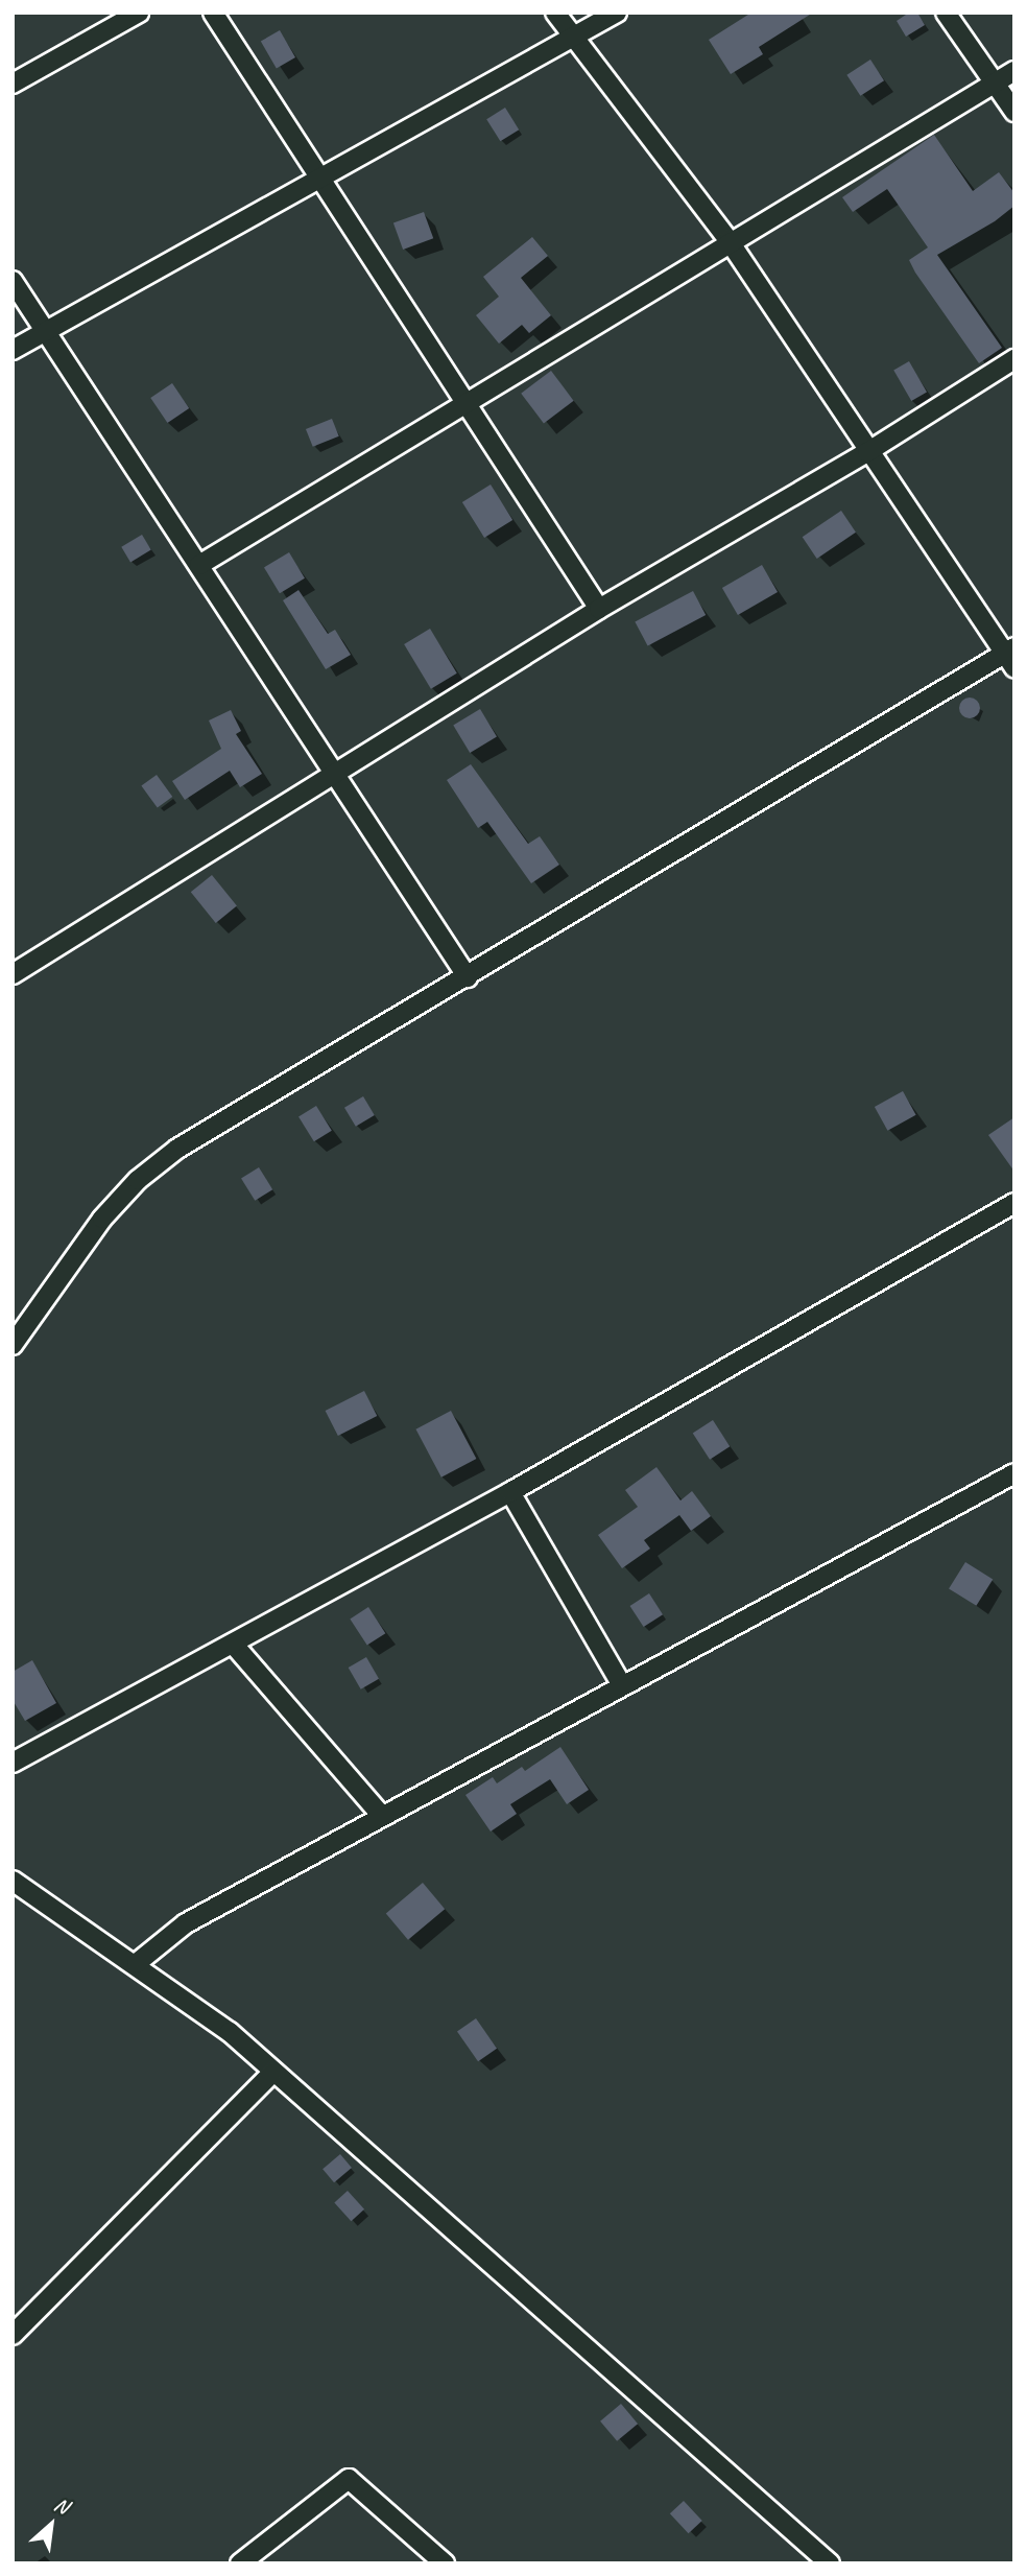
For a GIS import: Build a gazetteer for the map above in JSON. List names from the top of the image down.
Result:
{
  "north": "top right"
}
